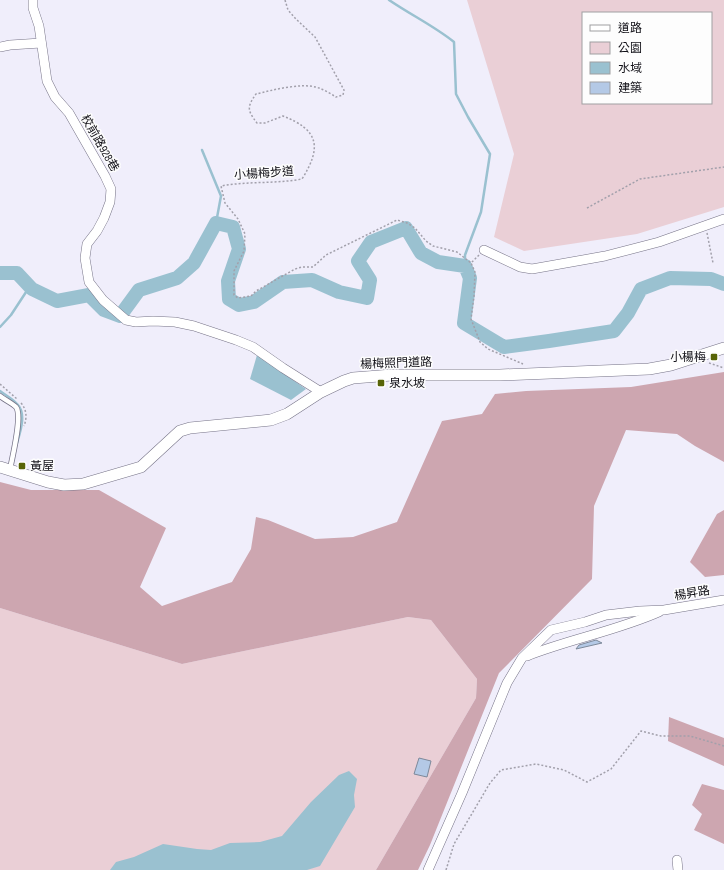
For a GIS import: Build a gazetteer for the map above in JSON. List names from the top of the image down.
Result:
{
  "streets": {
    "street": ["校前路928巷", "楊梅照門道路", "楊昇路"],
    "path": ["小楊梅步道"]
  },
  "crossings": [
    ["校前路928巷", "楊梅照門道路"]
  ],
  "places": {
    "transit": ["小楊梅", "泉水坡", "黃屋"]
  },
  "legend": [
    "道路",
    "公園",
    "水域",
    "建築"
  ]
}
